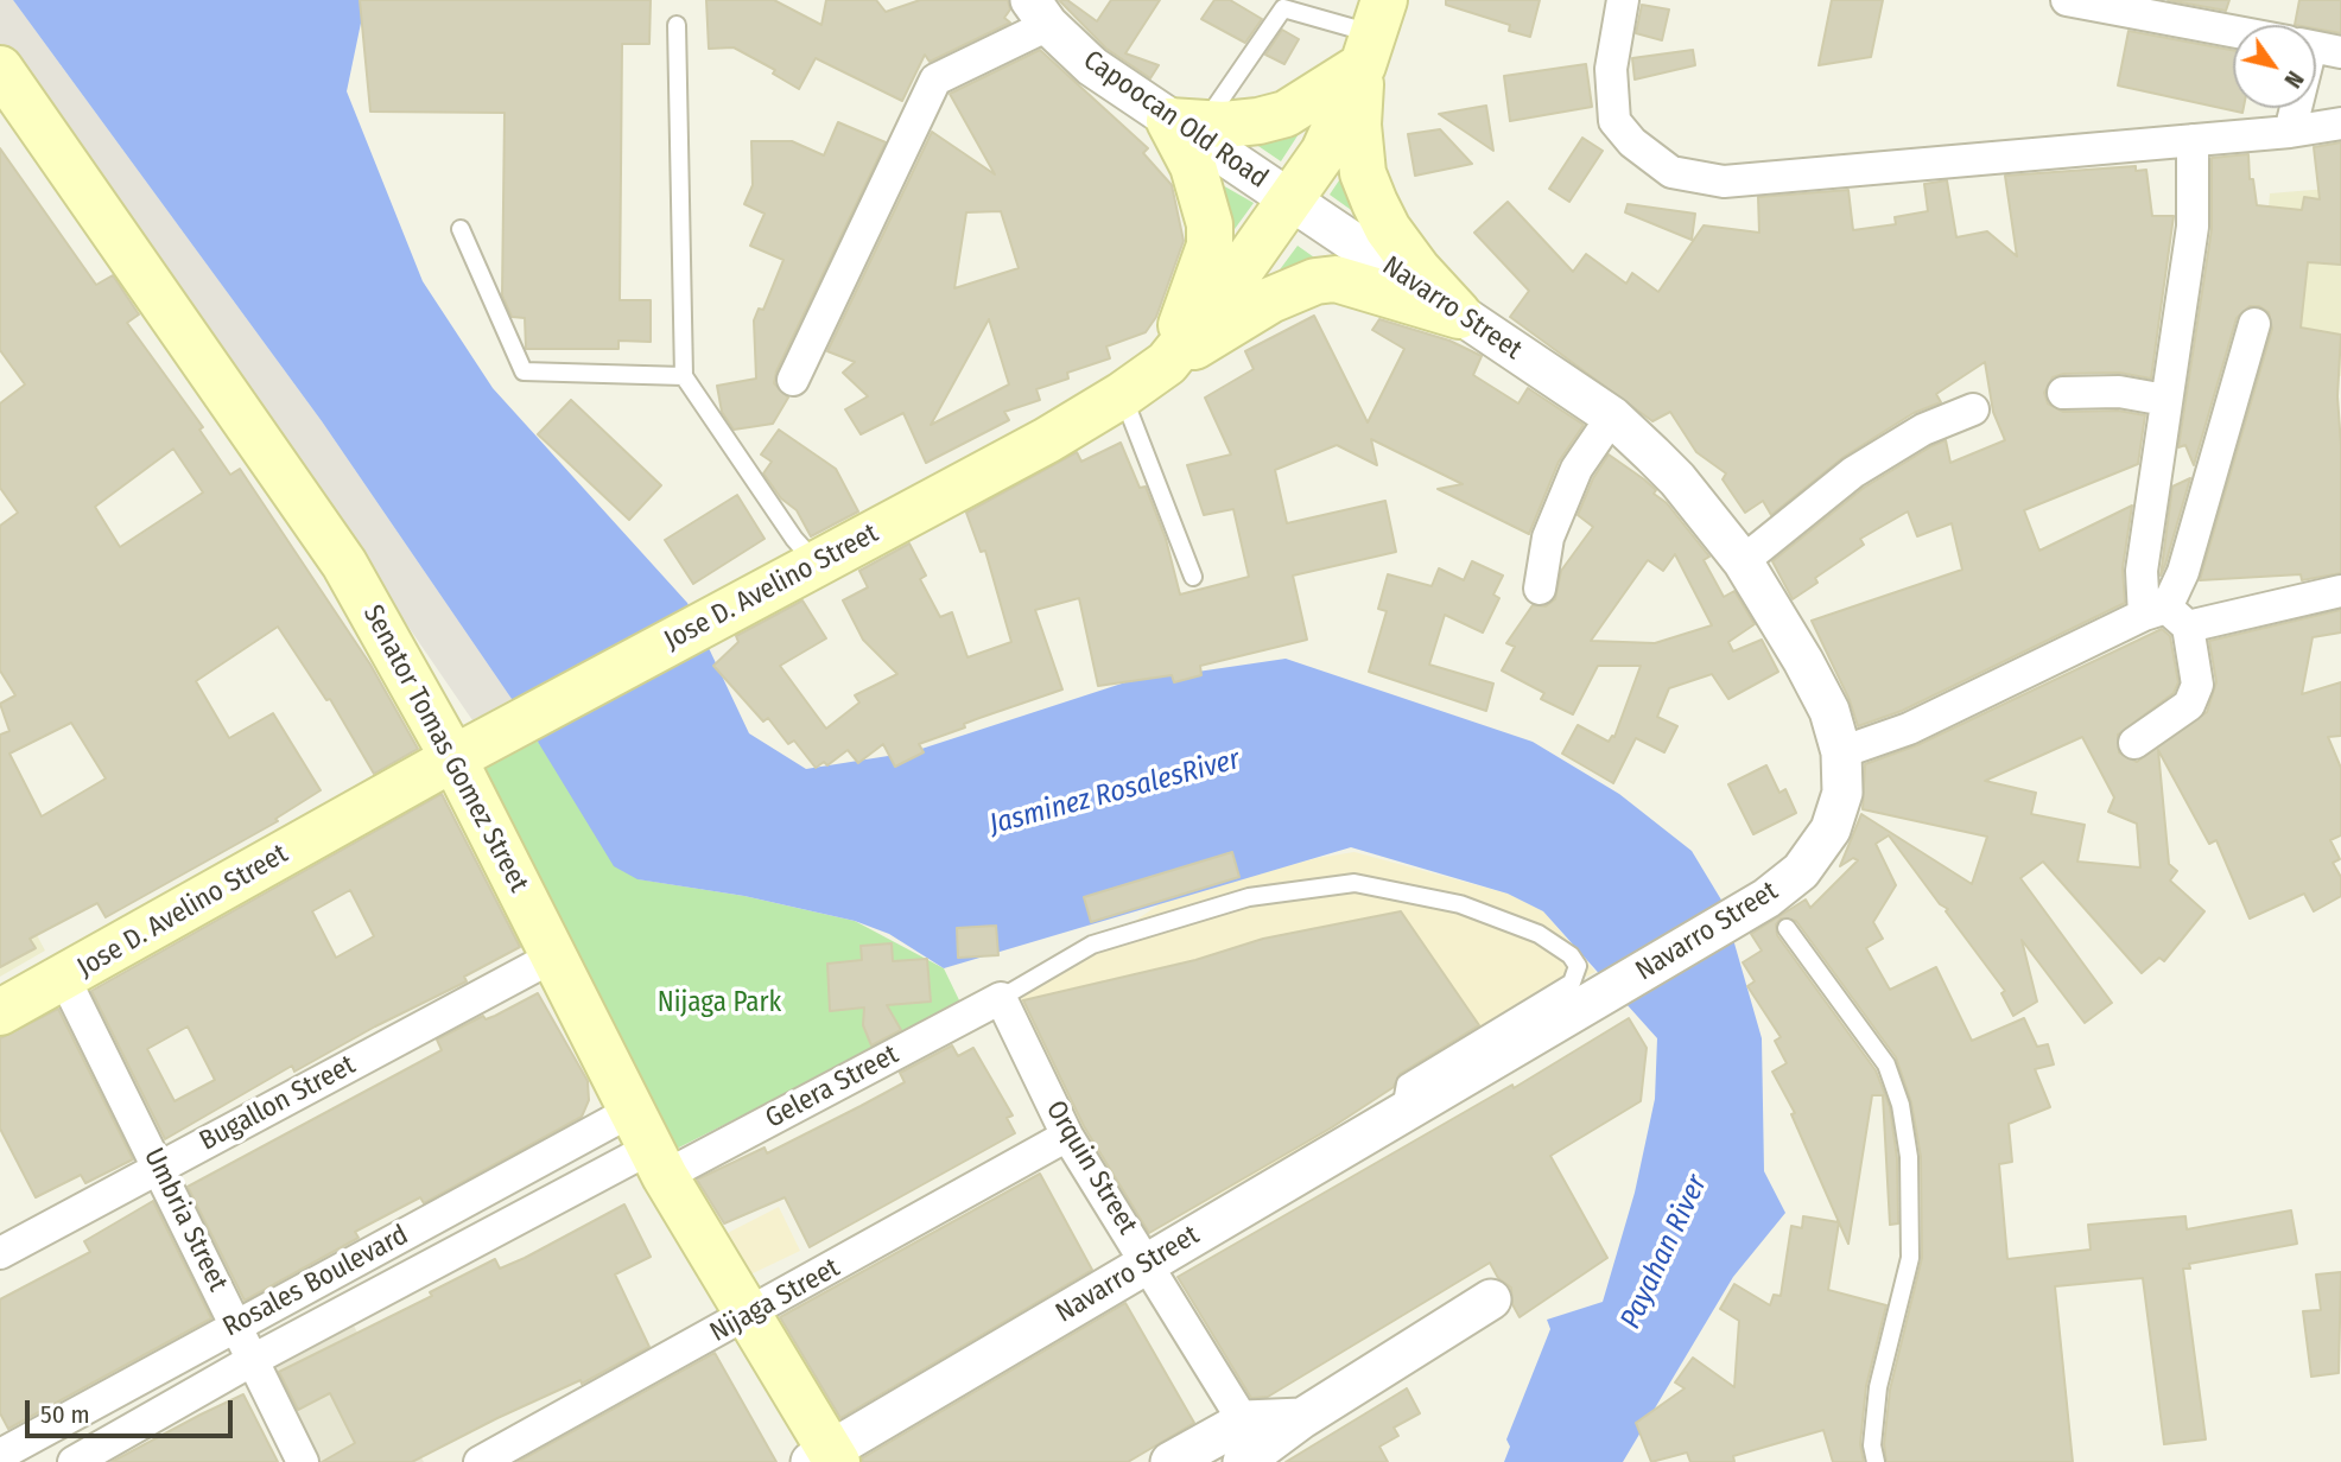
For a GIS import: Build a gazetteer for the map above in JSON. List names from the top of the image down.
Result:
{
  "streets": {
    "main road": ["Jose D. Avelino Street", "Senator Tomas Gomez Street"],
    "street": [
      "Capoocan Old Road",
      "Navarro Street",
      "Gelera Street",
      "Bugallon Street",
      "Orquin Street",
      "Umbria Street",
      "Rosales Boulevard",
      "Nijaga Street"
    ]
  },
  "crossings": [
    ["Capoocan Old Road", "Navarro Street"],
    ["Capoocan Old Road", "Jose D. Avelino Street"],
    ["Navarro Street", "Jose D. Avelino Street"],
    ["Navarro Street", "Senator Tomas Gomez Street"],
    ["Navarro Street", "Orquin Street"],
    ["Jose D. Avelino Street", "Senator Tomas Gomez Street"],
    ["Jose D. Avelino Street", "Umbria Street"],
    ["Senator Tomas Gomez Street", "Gelera Street"],
    ["Senator Tomas Gomez Street", "Bugallon Street"],
    ["Senator Tomas Gomez Street", "Rosales Boulevard"],
    ["Senator Tomas Gomez Street", "Nijaga Street"],
    ["Gelera Street", "Orquin Street"],
    ["Gelera Street", "Rosales Boulevard"],
    ["Bugallon Street", "Umbria Street"],
    ["Orquin Street", "Nijaga Street"],
    ["Umbria Street", "Rosales Boulevard"]
  ],
  "water": ["Jasminez RosalesRiver", "Payahan River"],
  "parks": ["Nijaga Park"],
  "scale_bar": "50 m",
  "north": "bottom right"
}
